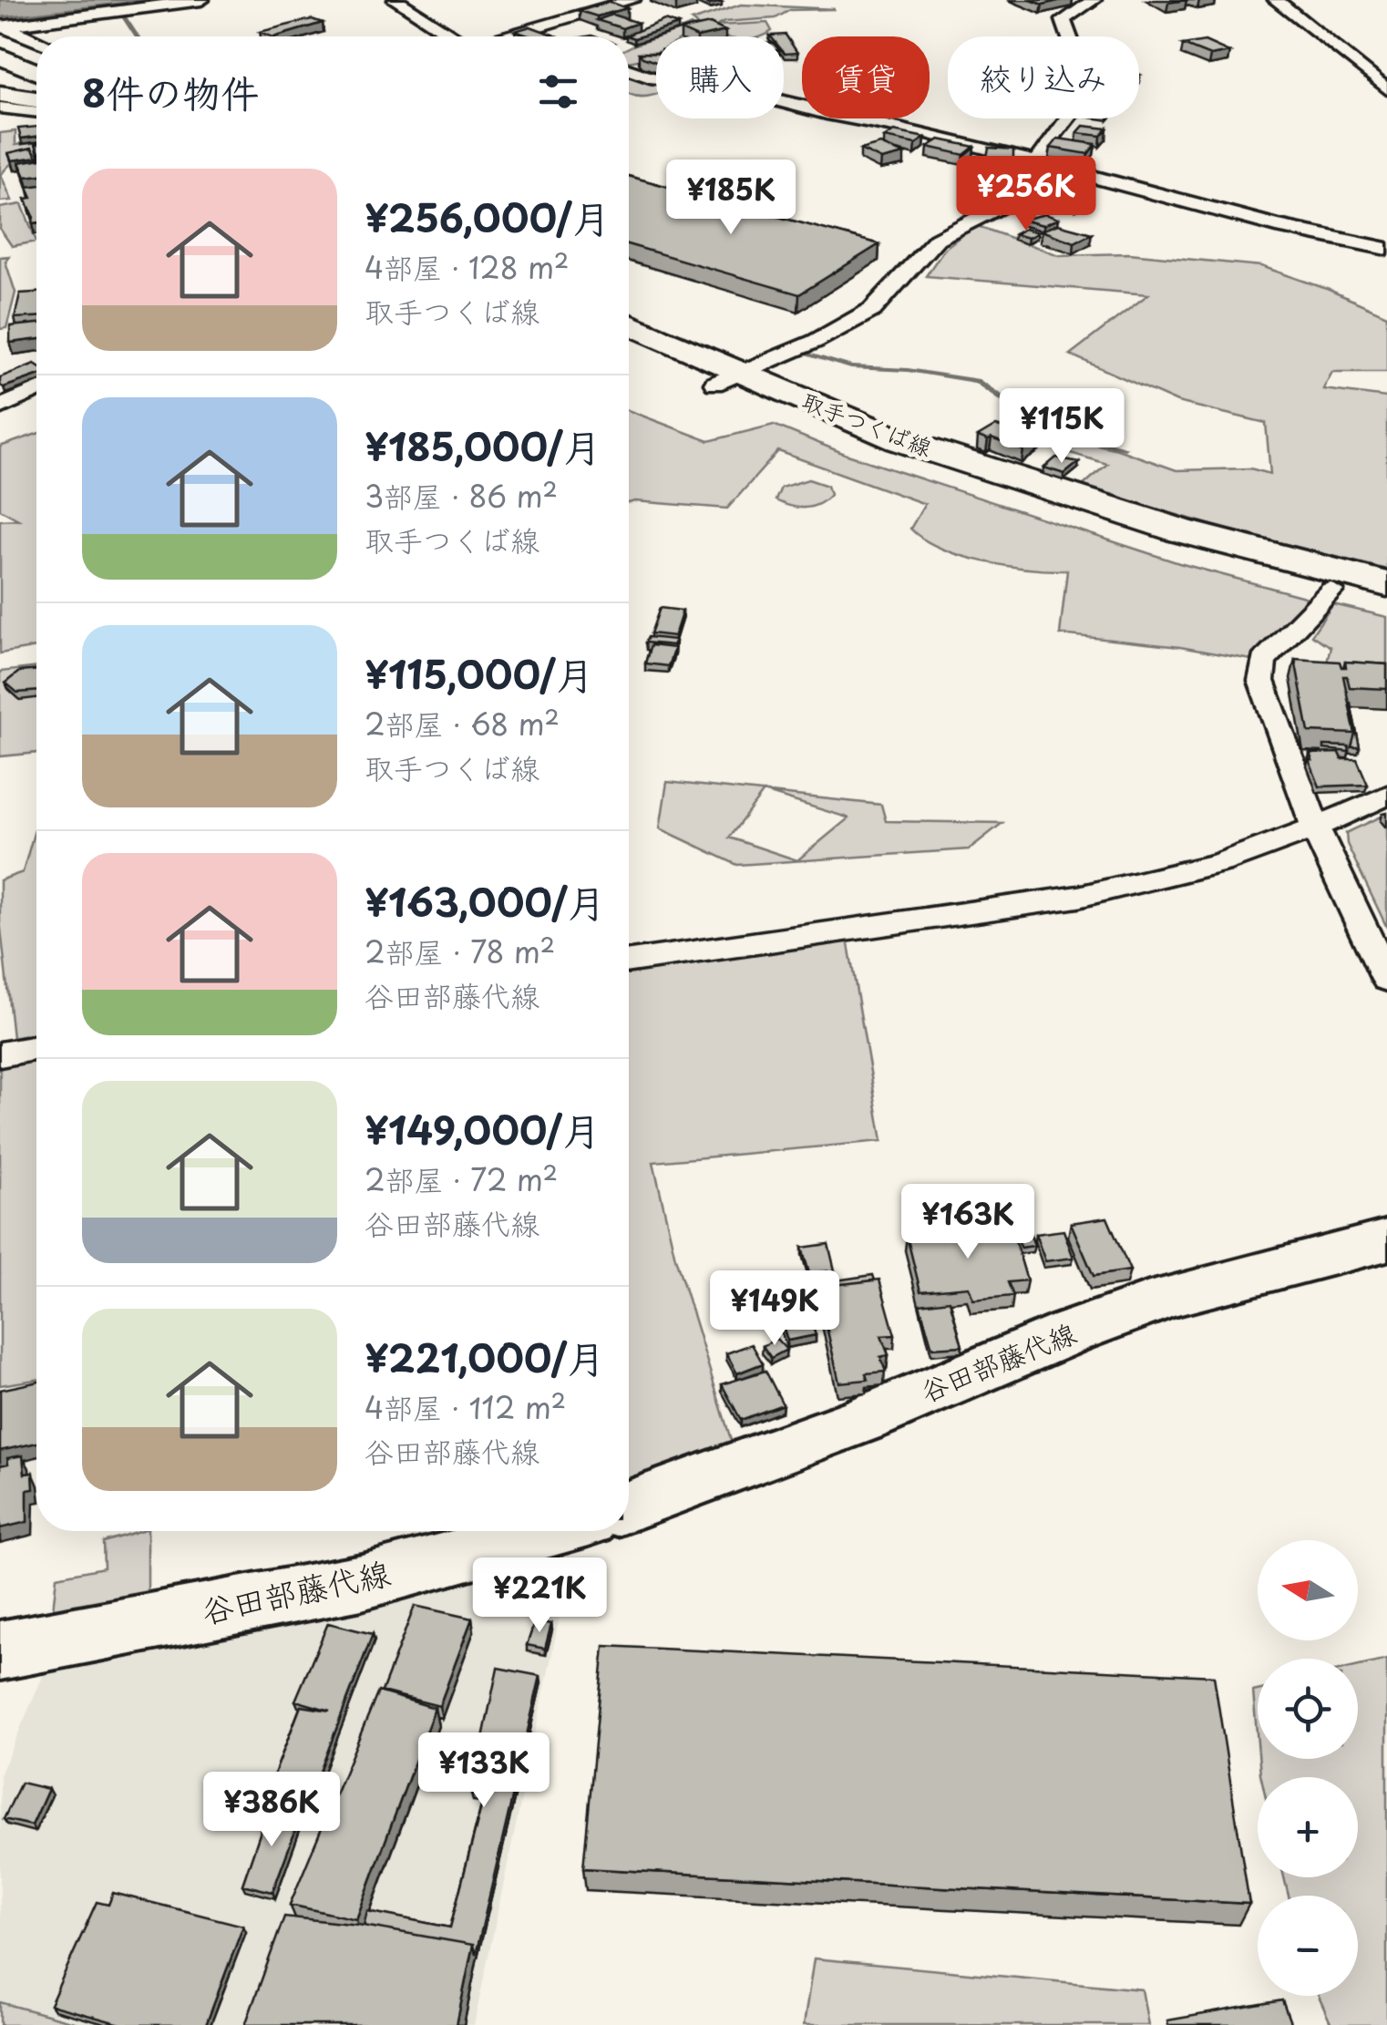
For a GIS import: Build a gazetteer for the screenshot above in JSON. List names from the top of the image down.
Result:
{
  "streets": {
    "main road": ["取手つくば線", "谷田部藤代線"]
  },
  "north": "left",
  "page": {
    "chip": ["購入", "賃貸", "絞り込み"],
    "heading": "8件の物件",
    "list": [
      {
        "name": "¥256,000/月",
        "note": "4部屋 · 128 m² · 取手つくば線"
      },
      {
        "name": "¥185,000/月",
        "note": "3部屋 · 86 m² · 取手つくば線"
      },
      {
        "name": "¥115,000/月",
        "note": "2部屋 · 68 m² · 取手つくば線"
      },
      {
        "name": "¥163,000/月",
        "note": "2部屋 · 78 m² · 谷田部藤代線"
      },
      {
        "name": "¥149,000/月",
        "note": "2部屋 · 72 m² · 谷田部藤代線"
      },
      {
        "name": "¥221,000/月",
        "note": "4部屋 · 112 m² · 谷田部藤代線"
      }
    ],
    "price": [
      "¥256K",
      "¥185K",
      "¥115K",
      "¥163K",
      "¥149K",
      "¥221K",
      "¥133K",
      "¥386K"
    ],
    "map_buttons": ["+", "−"]
  }
}
